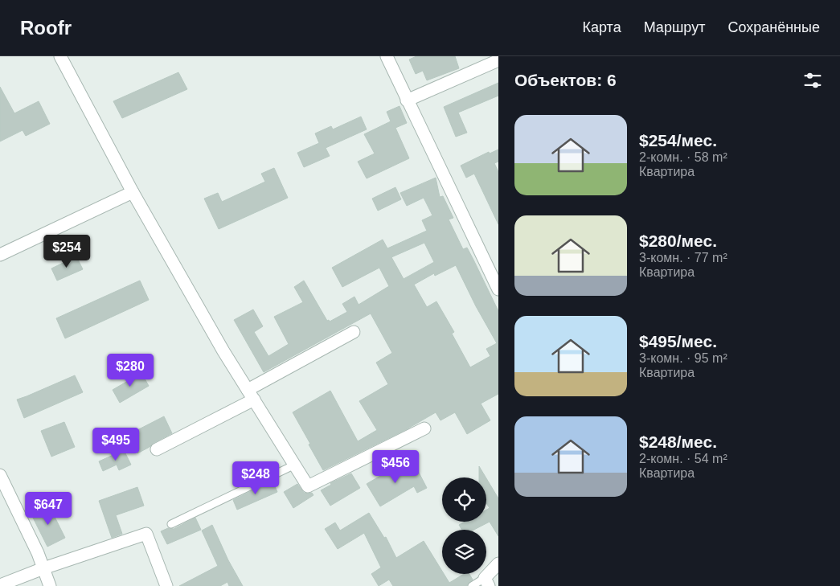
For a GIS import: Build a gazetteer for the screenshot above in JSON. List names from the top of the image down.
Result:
{
  "page": {
    "header": "Roofr",
    "nav": ["Карта", "Маршрут", "Сохранённые"],
    "heading": "Объектов: 6",
    "list": [
      {
        "name": "$254/мес.",
        "note": "2-комн. · 58 m² · Квартира"
      },
      {
        "name": "$280/мес.",
        "note": "3-комн. · 77 m² · Квартира"
      },
      {
        "name": "$495/мес.",
        "note": "3-комн. · 95 m² · Квартира"
      },
      {
        "name": "$248/мес.",
        "note": "2-комн. · 54 m² · Квартира"
      }
    ],
    "price": [
      "$254",
      "$280",
      "$495",
      "$456",
      "$248",
      "$647"
    ]
  }
}
